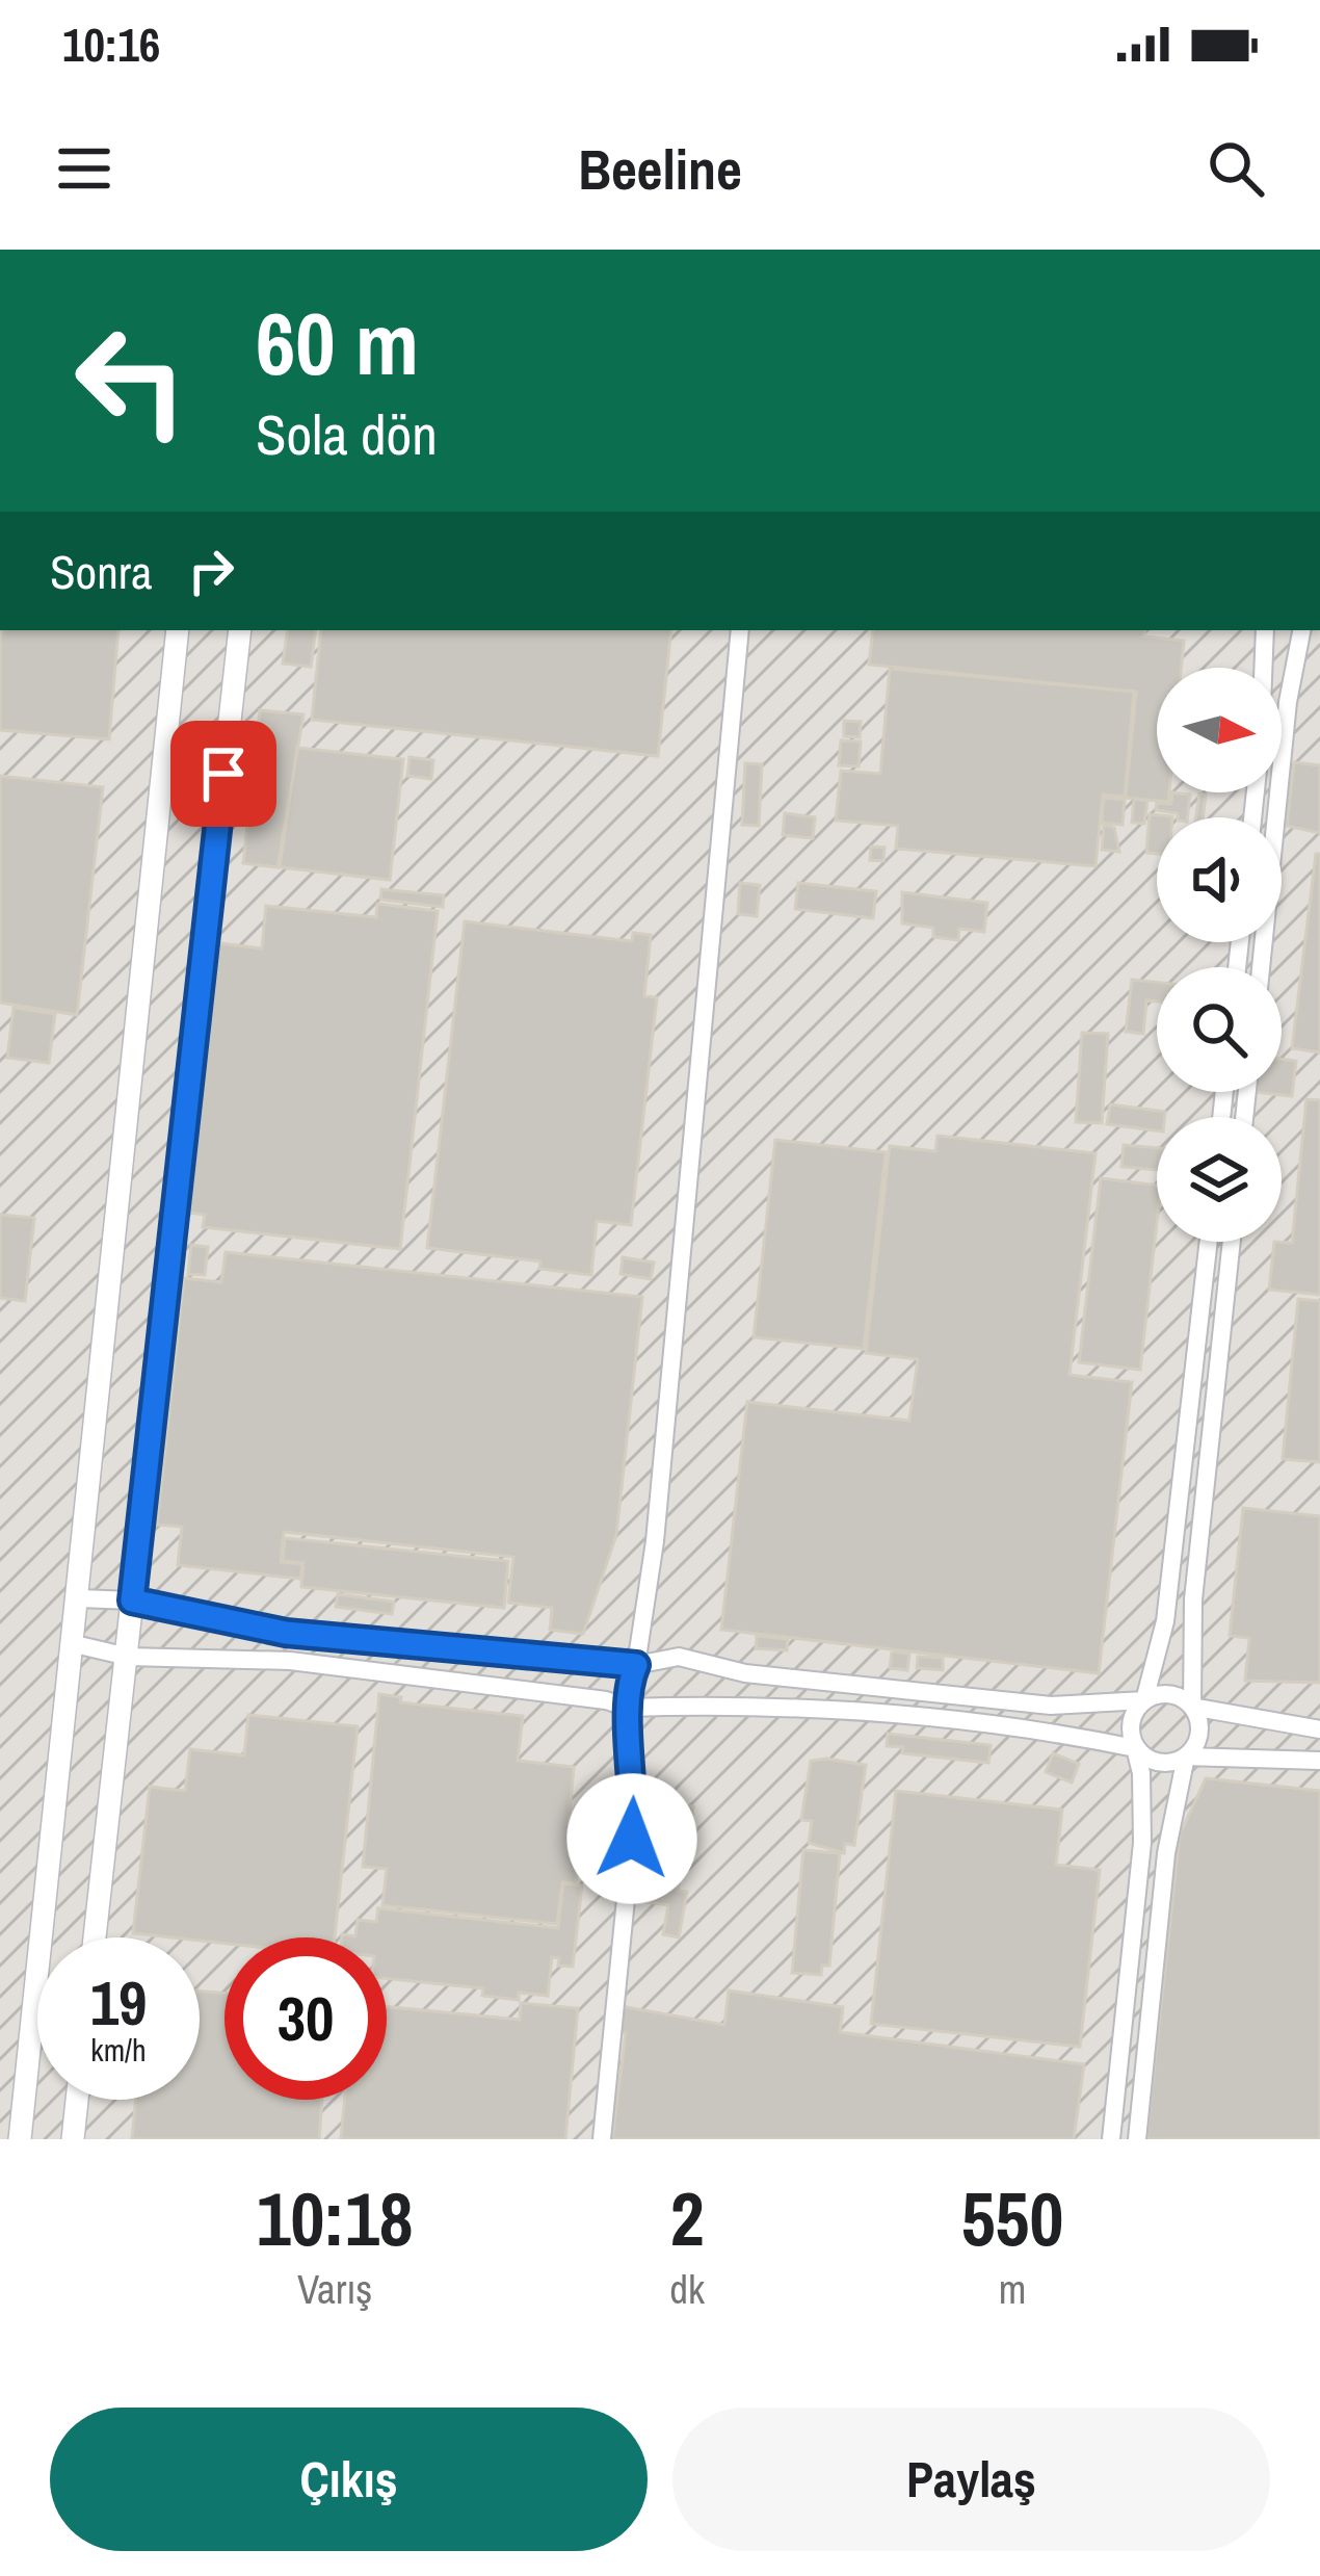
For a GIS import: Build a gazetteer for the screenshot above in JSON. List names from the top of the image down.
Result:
{
  "north": "right",
  "page": {
    "status": "10:16",
    "header": "Beeline",
    "turn": ["60 m", "Sola dön"],
    "then": "Sonra",
    "speed": "19 km/h",
    "limit": "30",
    "eta": [
      "10:18",
      "Varış",
      "2",
      "dk",
      "550",
      "m"
    ],
    "buttons": ["Çıkış", "Paylaş"]
  }
}
